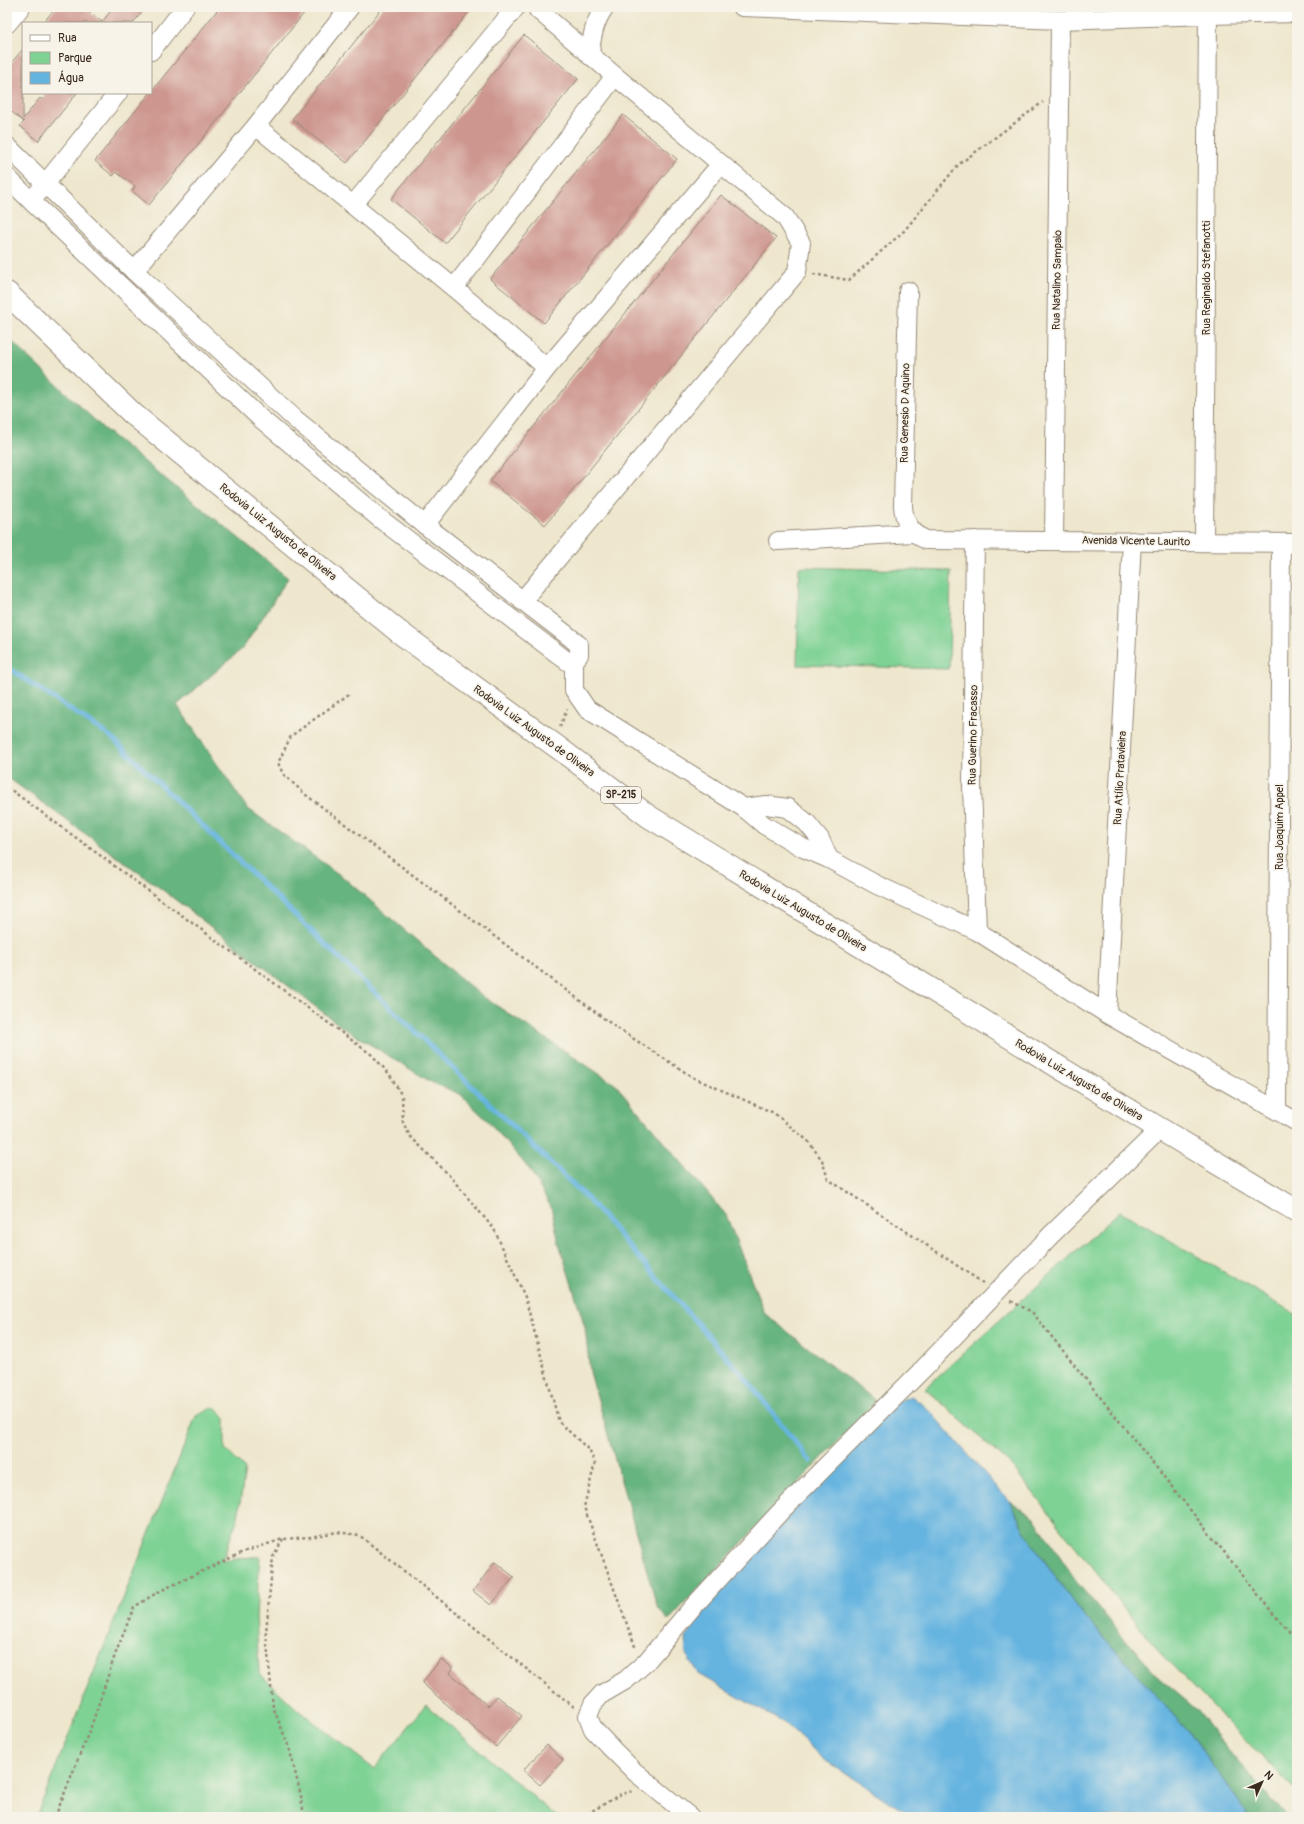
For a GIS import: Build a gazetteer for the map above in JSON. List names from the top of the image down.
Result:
{
  "streets": {
    "highway": ["Rodovia Luiz Augusto de Oliveira", "SP-215"],
    "street": [
      "Rua Reginaldo Stefanotti",
      "Rua Natalino Sampaio",
      "Rua Genesio D Aquino",
      "Avenida Vicente Laurito",
      "Rua Guerino Fracasso",
      "Rua Atílio Pratavieira",
      "Rua Joaquim Appel"
    ]
  },
  "crossings": [
    ["Rua Reginaldo Stefanotti", "Avenida Vicente Laurito"],
    ["Rua Natalino Sampaio", "Avenida Vicente Laurito"],
    ["Rua Genesio D Aquino", "Avenida Vicente Laurito"],
    ["Avenida Vicente Laurito", "Rua Guerino Fracasso"],
    ["Avenida Vicente Laurito", "Rua Atílio Pratavieira"],
    ["Avenida Vicente Laurito", "Rua Joaquim Appel"]
  ],
  "legend": ["Rua", "Parque", "Água"],
  "north": "top right"
}
